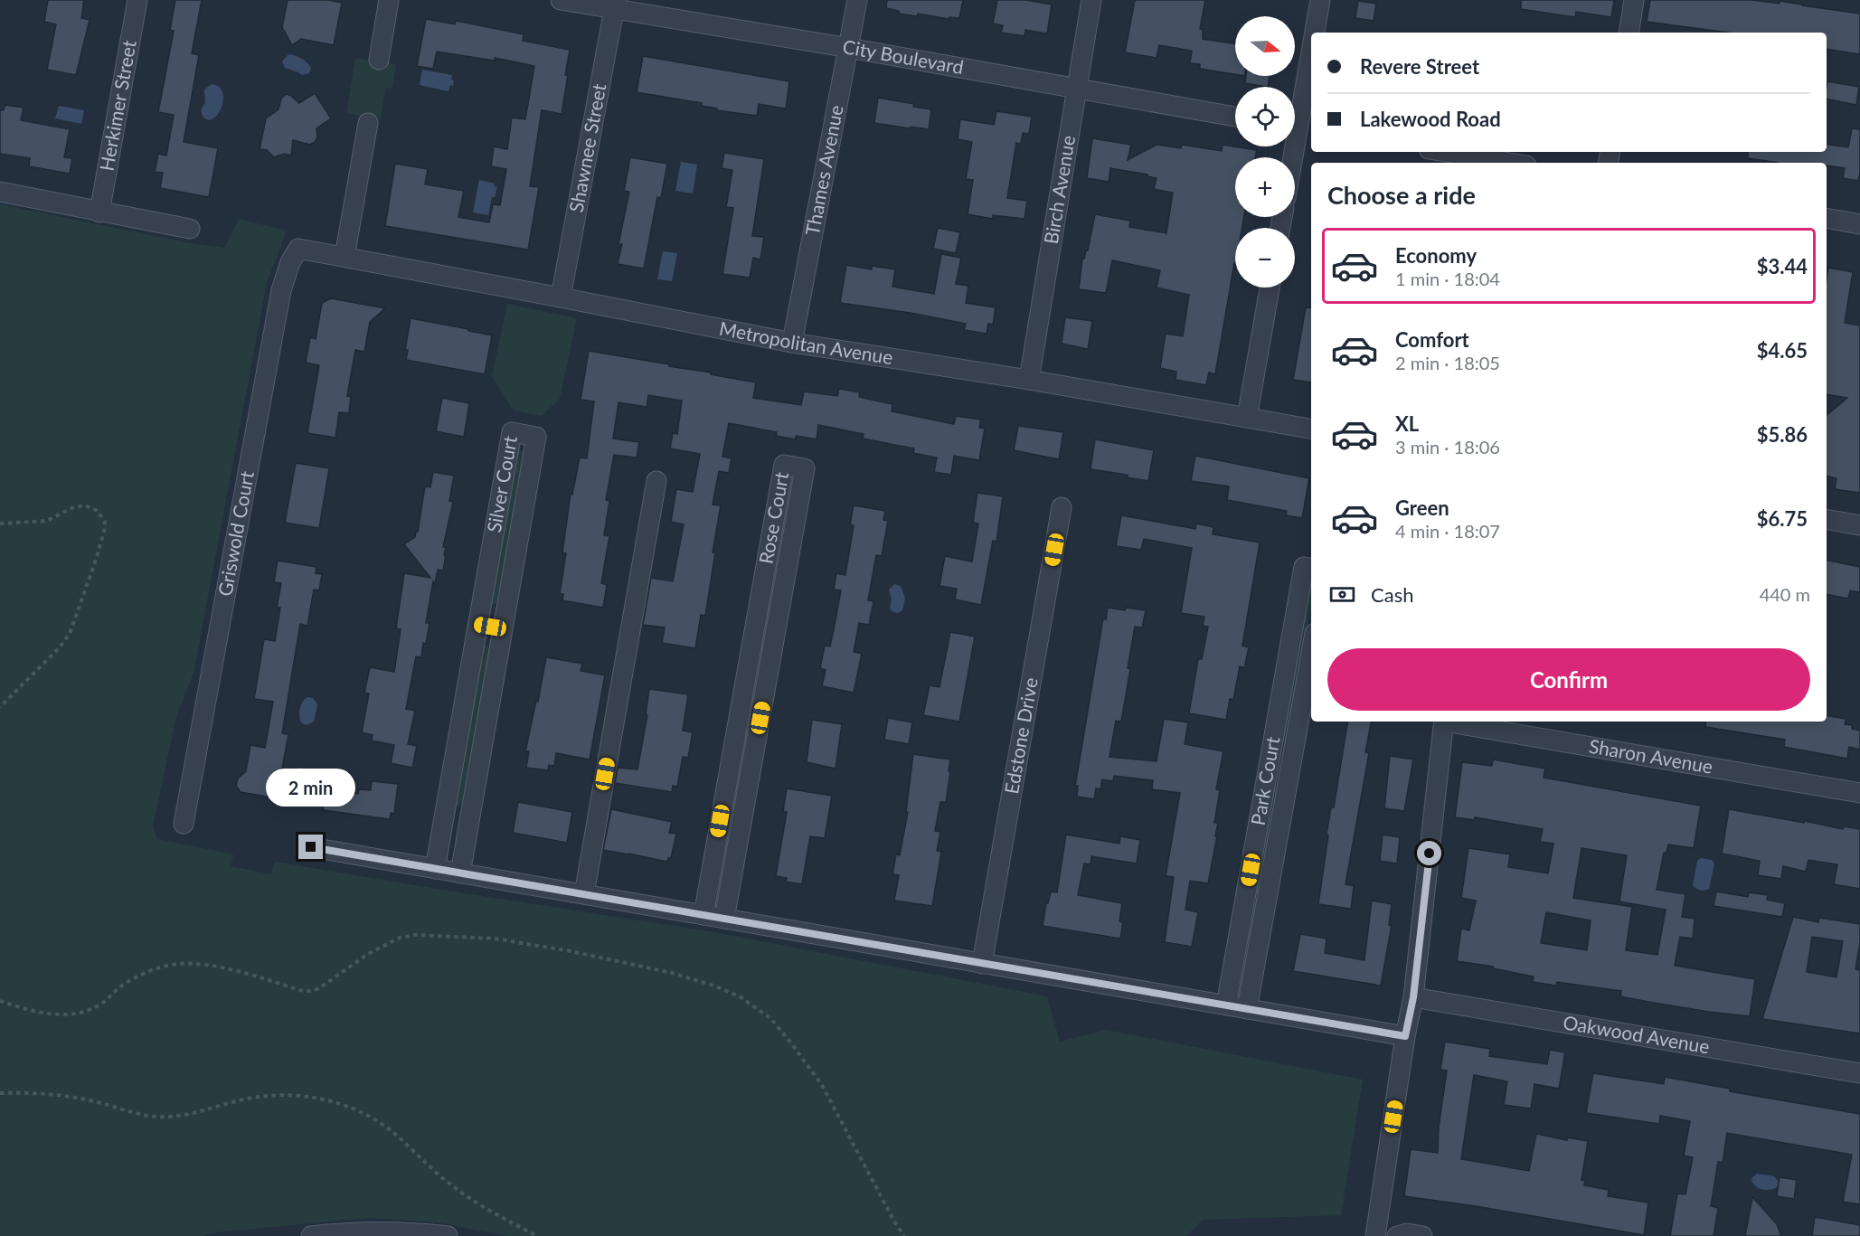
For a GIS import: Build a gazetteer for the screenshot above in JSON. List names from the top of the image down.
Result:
{
  "streets": {
    "street": [
      "City Boulevard",
      "Herkimer Street",
      "Shawnee Street",
      "Thames Avenue",
      "Birch Avenue",
      "Metropolitan Avenue",
      "Silver Court",
      "Rose Court",
      "Griswold Court",
      "Edstone Drive",
      "Sharon Avenue",
      "Park Court",
      "Oakwood Avenue"
    ]
  },
  "crossings": [
    ["City Boulevard", "Shawnee Street"],
    ["City Boulevard", "Thames Avenue"],
    ["City Boulevard", "Birch Avenue"],
    ["Shawnee Street", "Metropolitan Avenue"],
    ["Thames Avenue", "Metropolitan Avenue"],
    ["Birch Avenue", "Metropolitan Avenue"],
    ["Metropolitan Avenue", "Griswold Court"]
  ],
  "north": "right",
  "page": {
    "map_buttons": ["+", "−"],
    "banner": ["Revere Street", "Lakewood Road"],
    "heading": "Choose a ride",
    "list": [
      {
        "name": "Economy",
        "note": "1 min · 18:04",
        "value": "$3.44"
      },
      {
        "name": "Comfort",
        "note": "2 min · 18:05",
        "value": "$4.65"
      },
      {
        "name": "XL",
        "note": "3 min · 18:06",
        "value": "$5.86"
      },
      {
        "name": "Green",
        "note": "4 min · 18:07",
        "value": "$6.75"
      }
    ],
    "pay": ["Cash", "440 m"],
    "buttons": "Confirm",
    "bubble": "2 min"
  }
}
